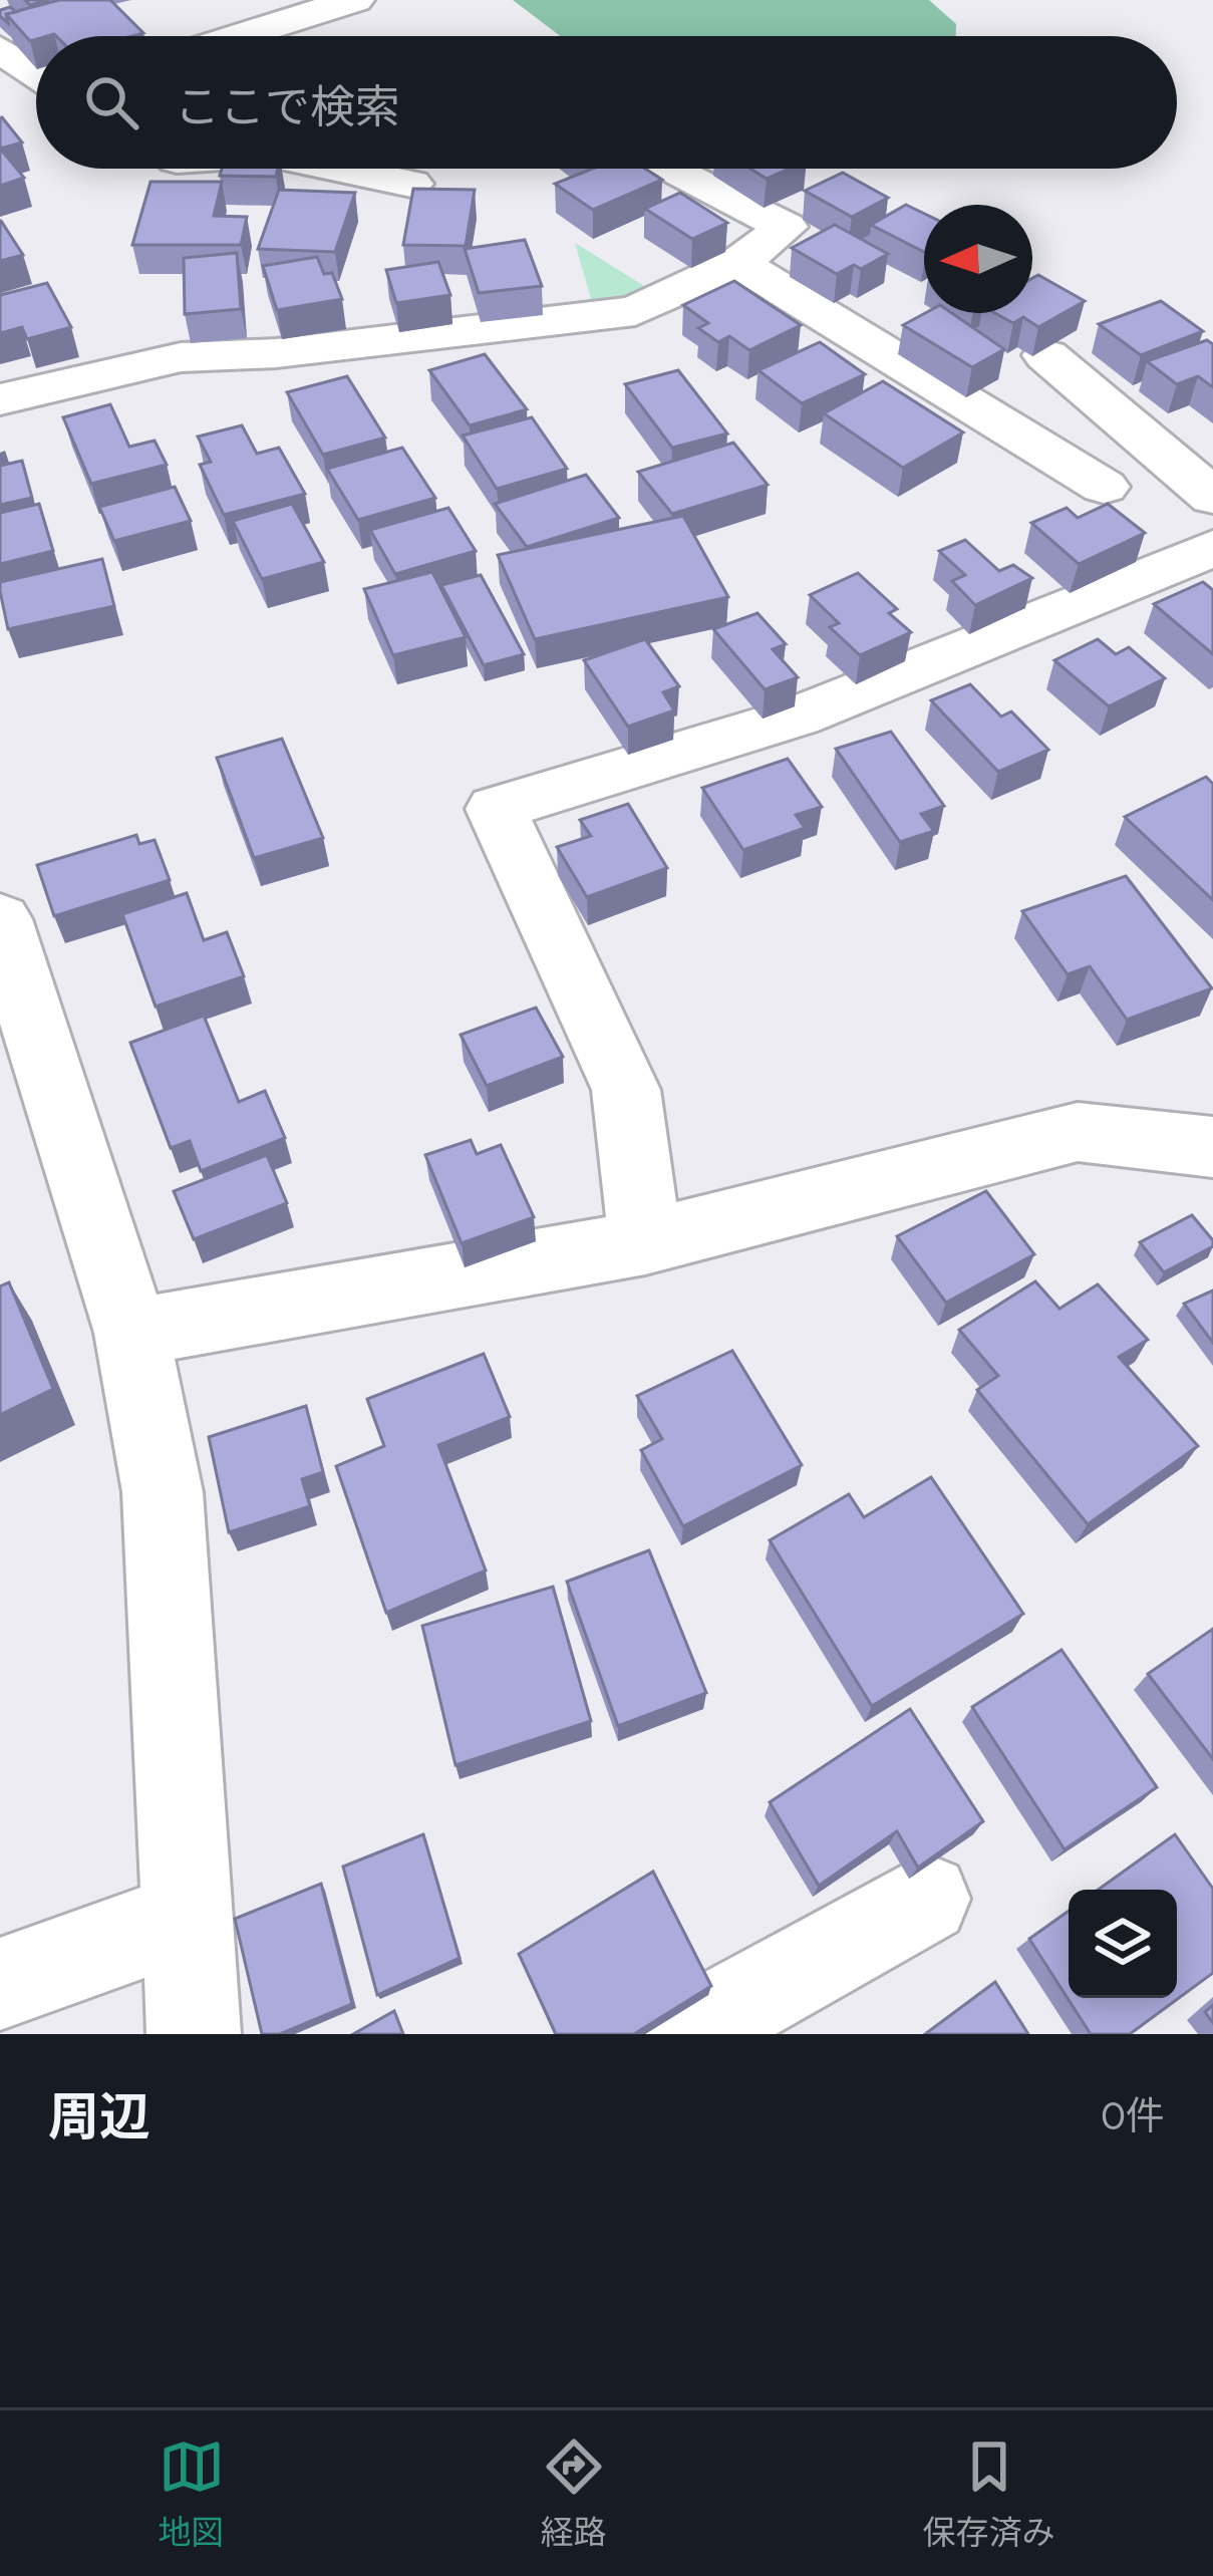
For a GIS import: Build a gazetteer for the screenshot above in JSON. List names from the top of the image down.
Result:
{
  "north": "left",
  "page": {
    "search": "ここで検索",
    "heading": ["周辺", "0件"],
    "nav": ["地図", "経路", "保存済み"]
  }
}
